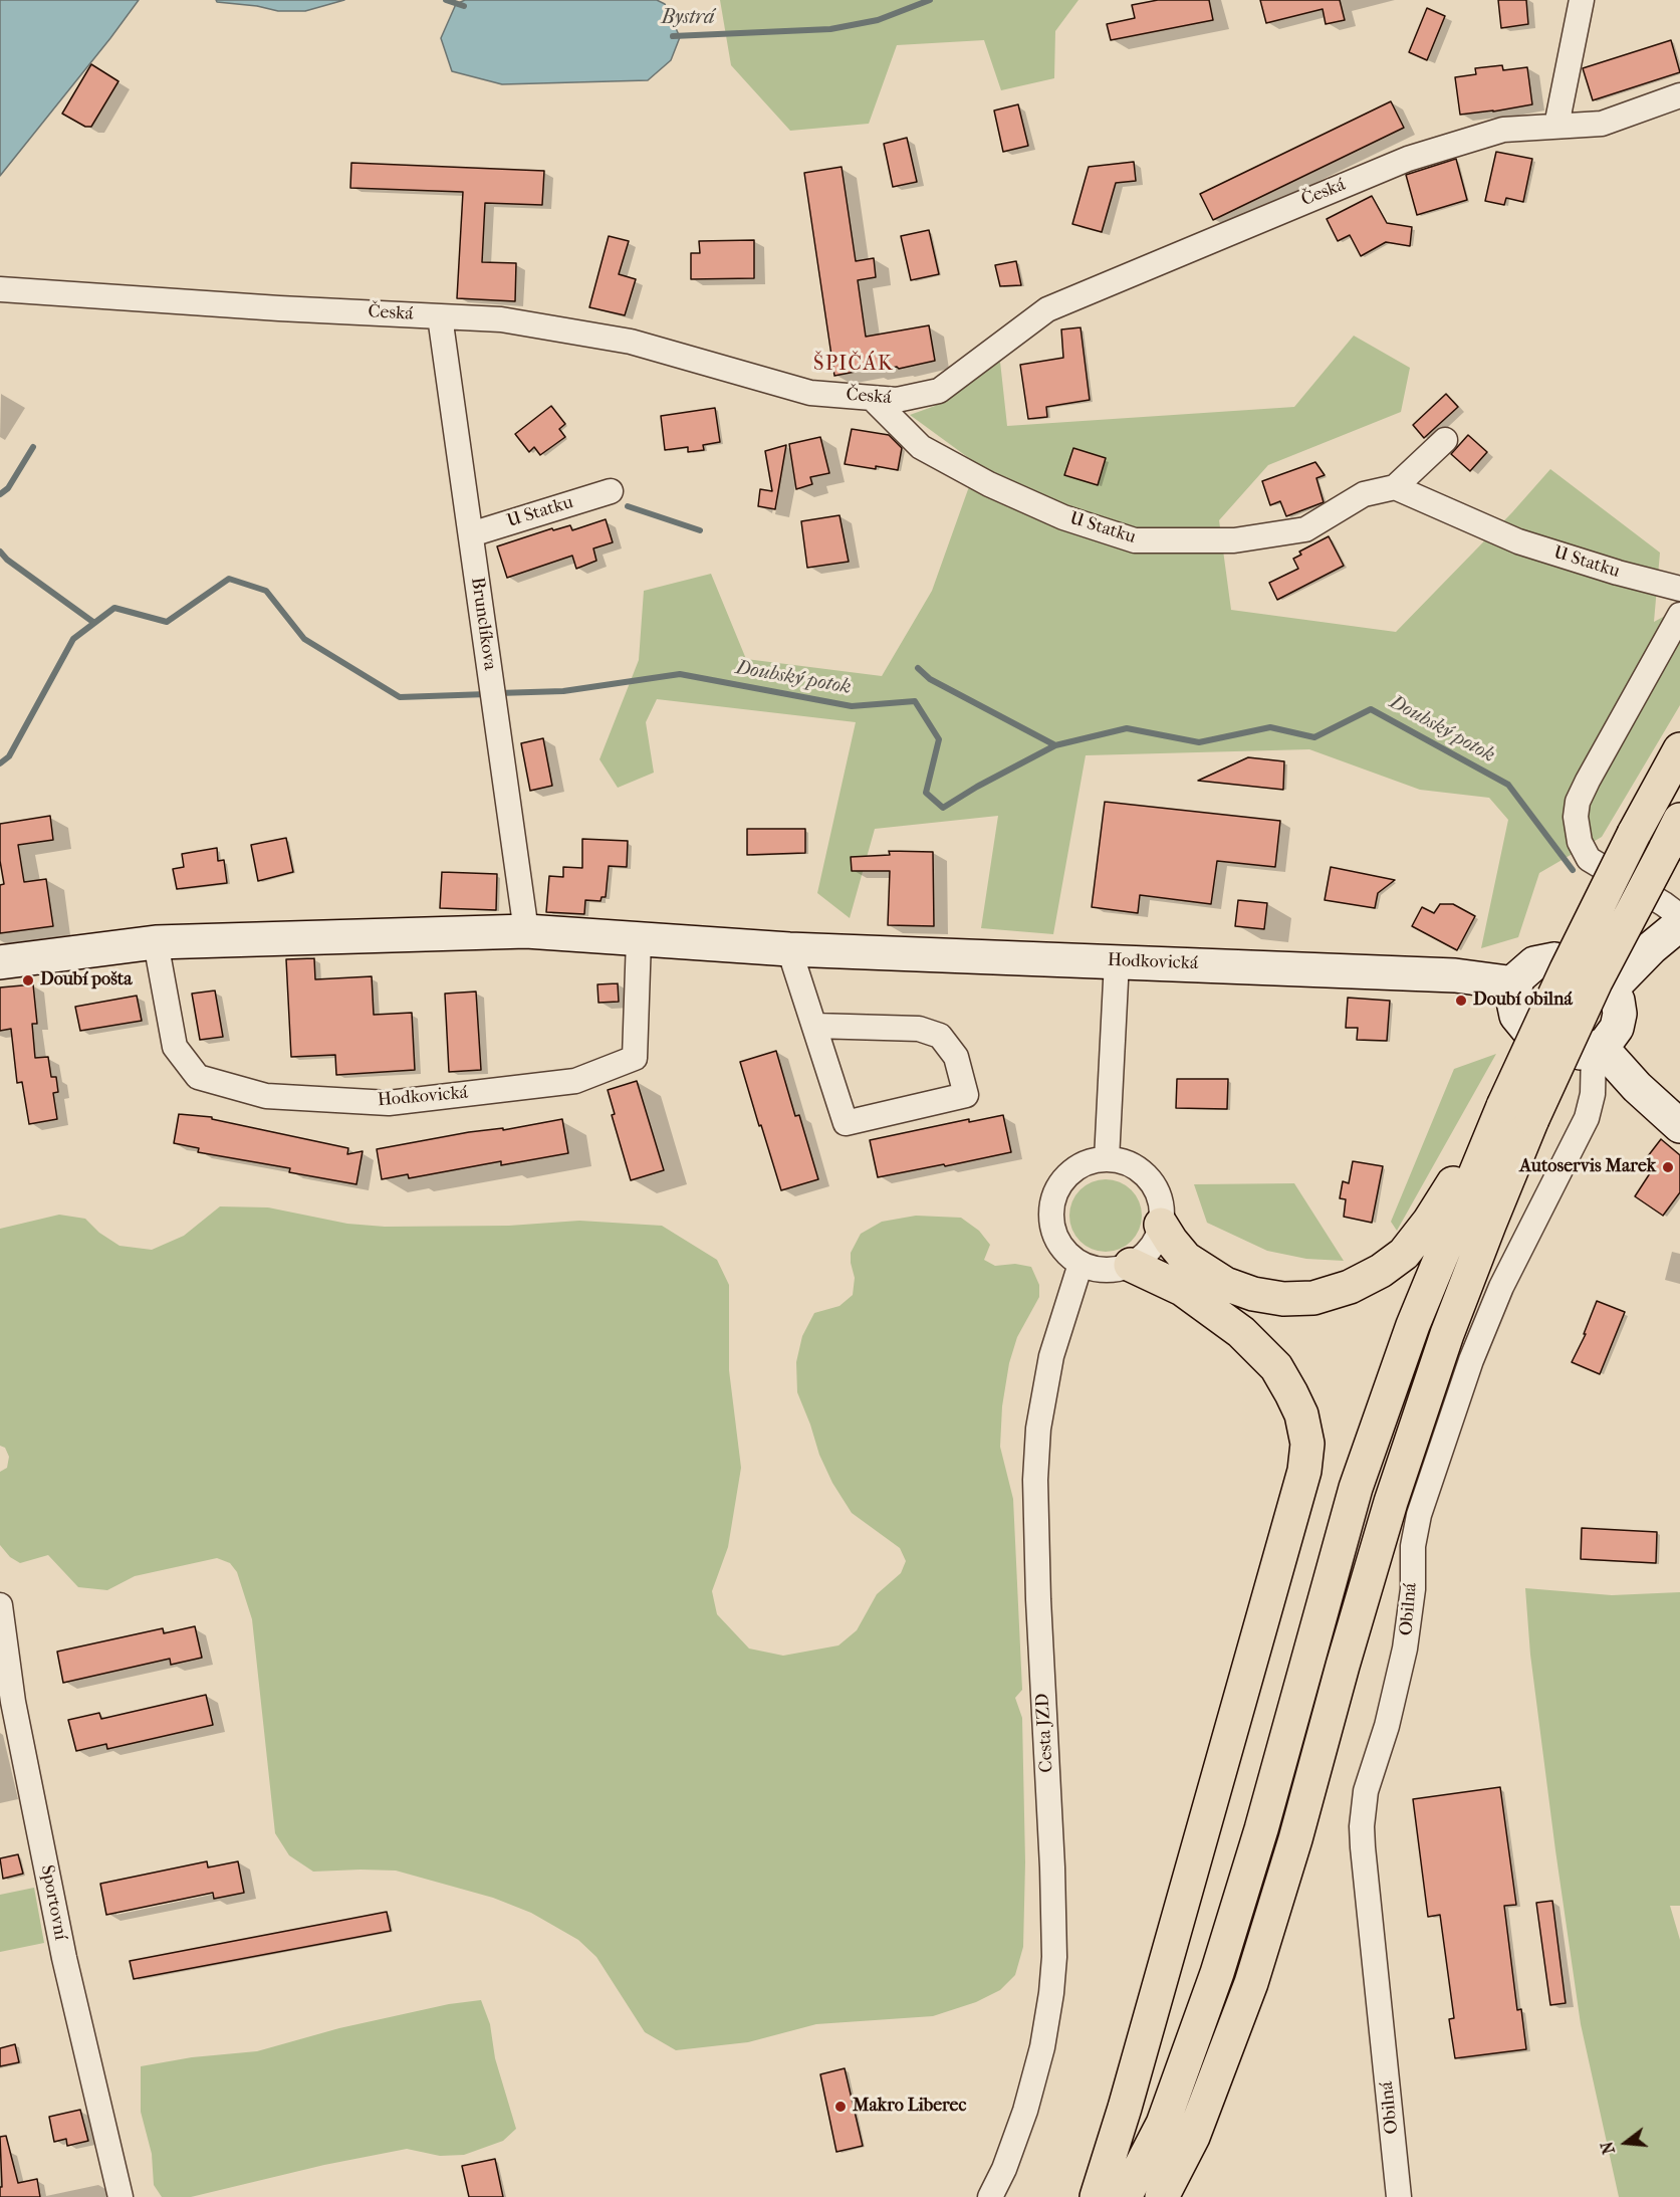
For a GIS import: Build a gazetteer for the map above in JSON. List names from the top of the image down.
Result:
{
  "streets": {
    "street": [
      "Česká",
      "U Statku",
      "Brunclíkova",
      "Hodkovická",
      "Obilná",
      "Cesta JZD",
      "Sportovní"
    ]
  },
  "crossings": [
    ["Česká", "U Statku"],
    ["Česká", "Brunclíkova"],
    ["U Statku", "Brunclíkova"],
    ["Brunclíkova", "Hodkovická"],
    ["Hodkovická", "Obilná"]
  ],
  "districts": ["ŠPIČÁK"],
  "water": ["Bystrá", "Doubský potok"],
  "places": [
    "Doubí pošta",
    "Doubí obilná",
    "Autoservis Marek",
    "Makro Liberec"
  ],
  "north": "left"
}
